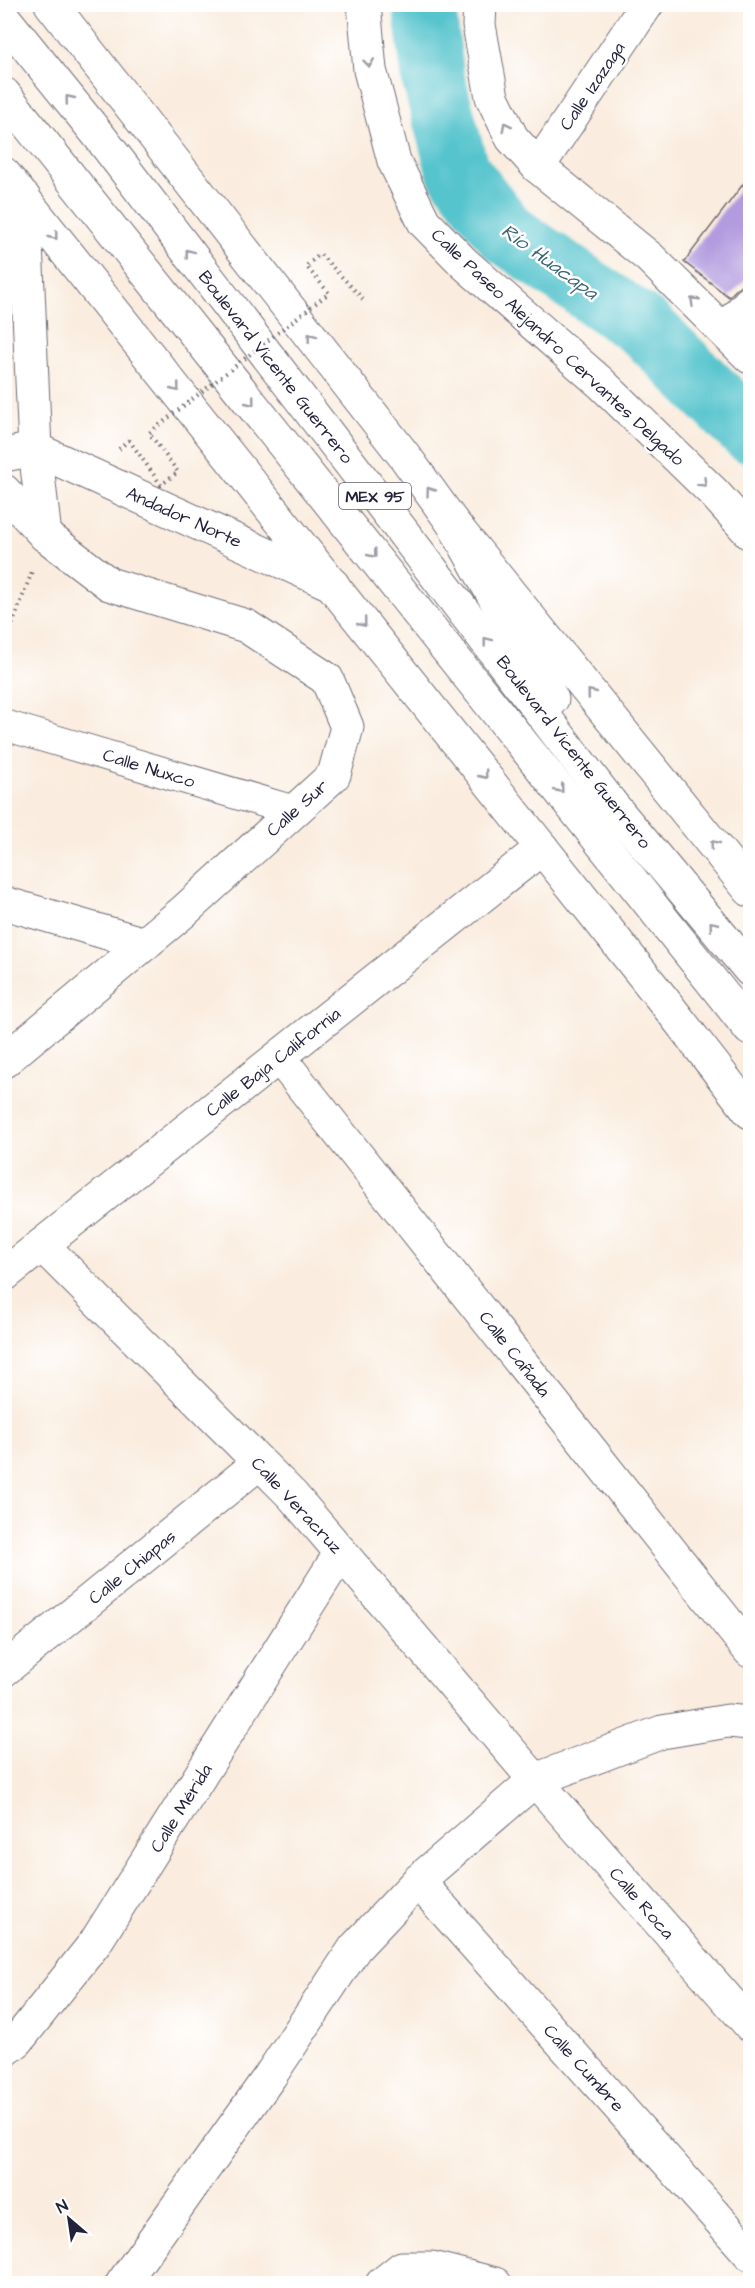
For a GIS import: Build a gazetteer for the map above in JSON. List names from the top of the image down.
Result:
{
  "streets": {
    "main road": [
      "Calle Izazaga",
      "Calle Paseo Alejandro Cervantes Delgado",
      "Boulevard Vicente Guerrero",
      "MEX 95",
      "Andador Norte",
      "Calle Sur",
      "Calle Baja California",
      "Calle Cañada",
      "Calle Veracruz",
      "Calle Chiapas",
      "Calle Mérida",
      "Calle Roca",
      "Calle Cumbre"
    ],
    "street": ["Calle Nuxco"]
  },
  "crossings": [
    ["Calle Nuxco", "Calle Sur"],
    ["Calle Baja California", "Calle Cañada"],
    ["Calle Baja California", "Calle Veracruz"],
    ["Calle Veracruz", "Calle Chiapas"],
    ["Calle Veracruz", "Calle Mérida"],
    ["Calle Veracruz", "Calle Roca"]
  ],
  "water": ["Río Huacapa"],
  "north": "top left"
}
